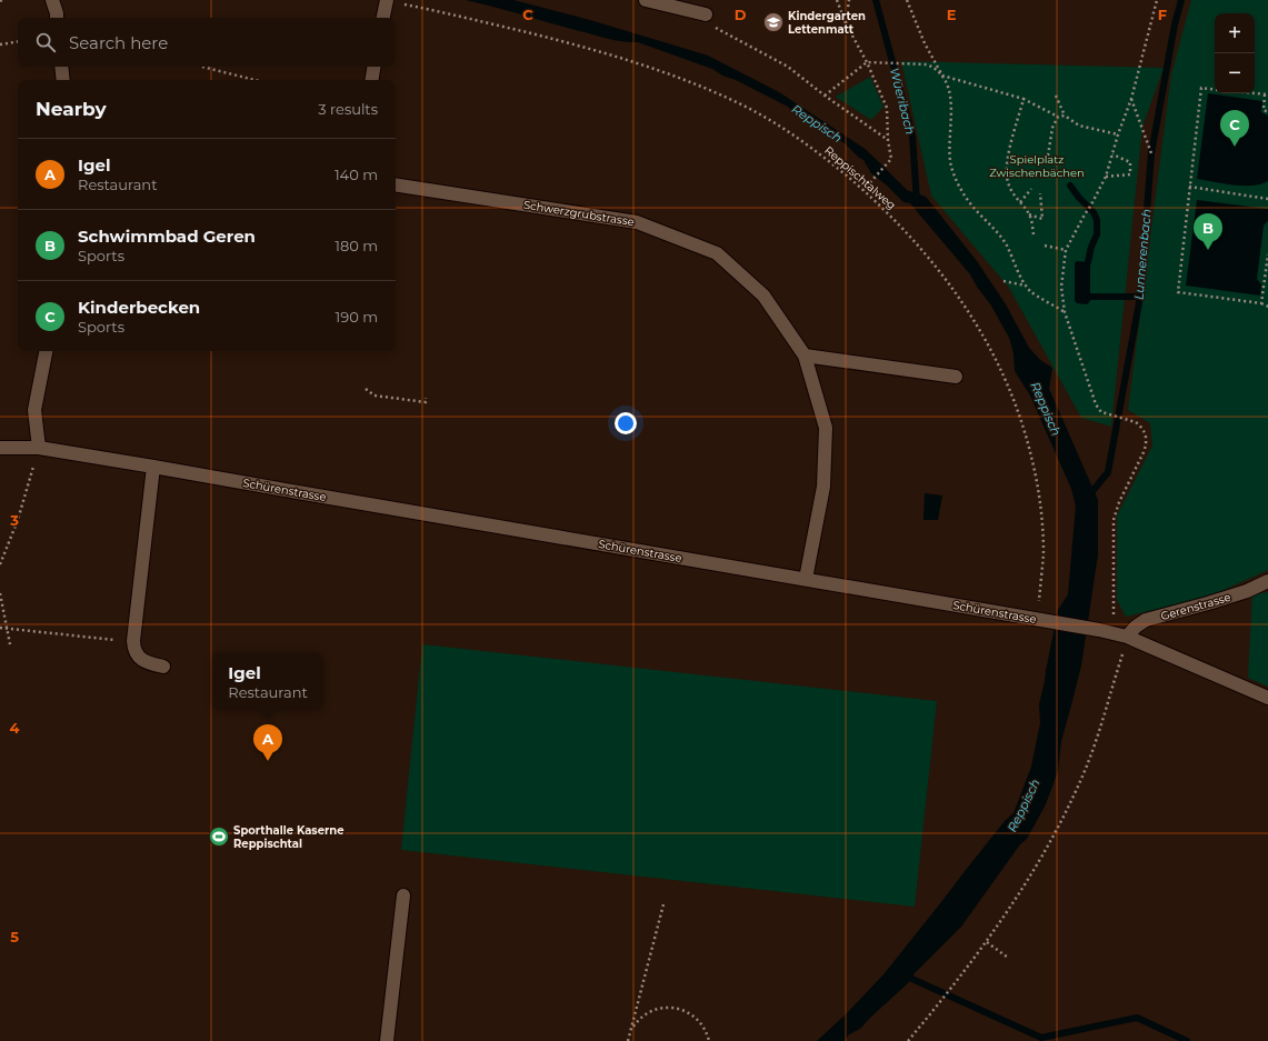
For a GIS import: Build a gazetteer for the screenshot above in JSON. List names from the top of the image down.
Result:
{
  "streets": {
    "street": ["Schwerzgrubstrasse", "Schürenstrasse", "Gerenstrasse"],
    "path": ["Reppischtalweg"]
  },
  "crossings": [
    ["Reppischtalweg", "Schürenstrasse"],
    ["Schwerzgrubstrasse", "Schürenstrasse"],
    ["Schürenstrasse", "Gerenstrasse"]
  ],
  "water": ["Wüeribach", "Reppisch", "Lunnerenbach"],
  "parks": ["Spielplatz Zwischenbächen"],
  "places": {
    "school or university": ["Kindergarten Lettenmatt"],
    "sports": ["Sporthalle Kaserne Reppischtal"]
  },
  "page": {
    "map_buttons": ["+", "−"],
    "search": "Search here",
    "heading": ["Nearby", "3 results"],
    "pins": ["C", "B", "A"],
    "list": [
      {
        "mark": "A",
        "name": "Igel",
        "note": "Restaurant",
        "value": "140 m"
      },
      {
        "mark": "B",
        "name": "Schwimmbad Geren",
        "note": "Sports",
        "value": "180 m"
      },
      {
        "mark": "C",
        "name": "Kinderbecken",
        "note": "Sports",
        "value": "190 m"
      }
    ],
    "popup": ["Igel", "Restaurant"]
  },
  "grid": {
    "columns": [
      "C",
      "D",
      "E",
      "F"
    ],
    "rows": ["3", "4", "5"]
  }
}
